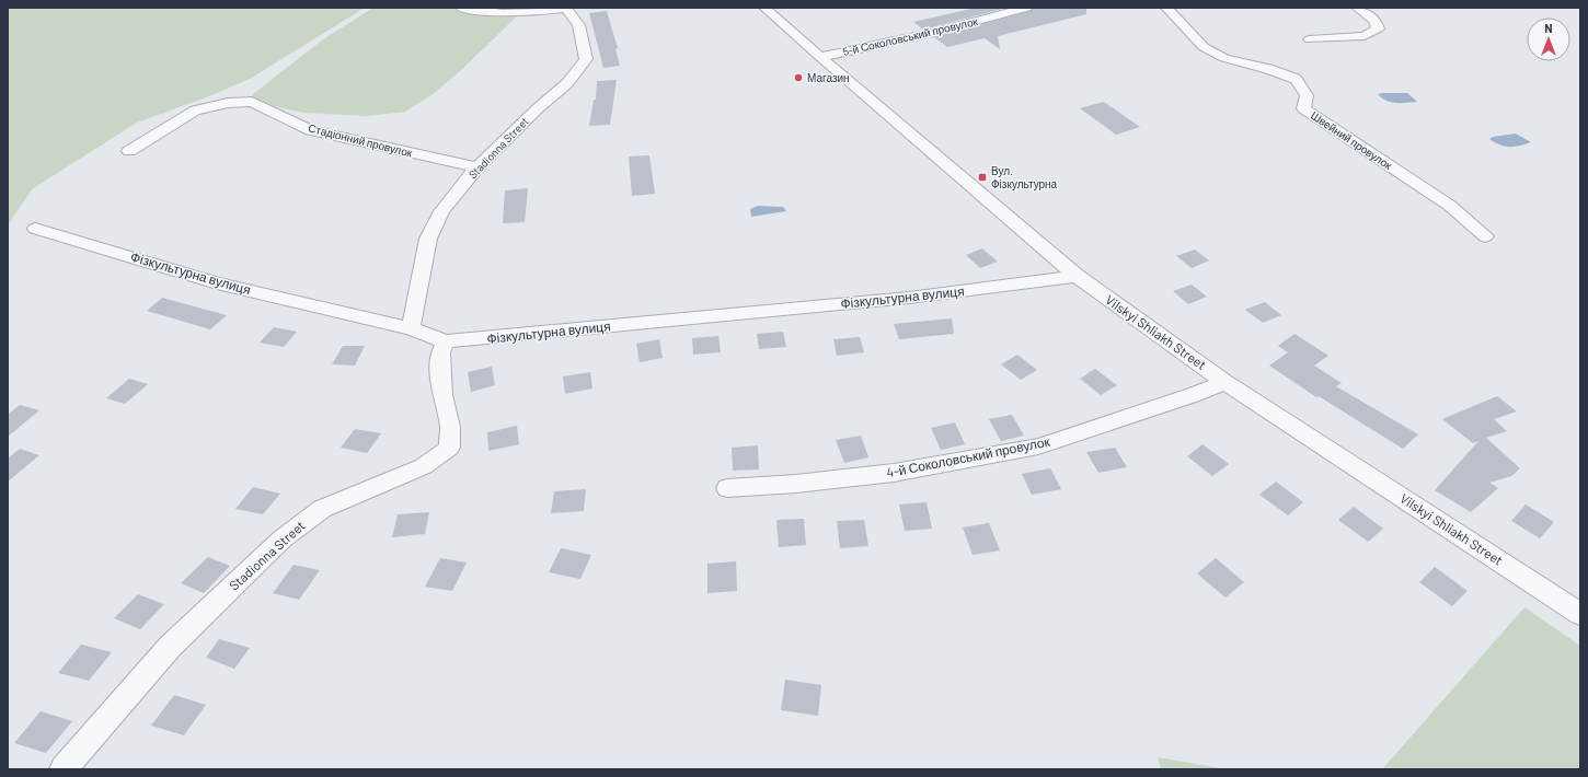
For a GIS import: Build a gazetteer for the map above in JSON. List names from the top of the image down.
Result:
{
  "streets": {
    "street": [
      "5-й Соколовський провулок",
      "Стадіонний провулок",
      "Швейний провулок",
      "Stadionna Street",
      "Фізкультурна вулиця",
      "Vilskyi Shliakh Street",
      "4-й Соколовський провулок"
    ]
  },
  "crossings": [
    ["5-й Соколовський провулок", "Vilskyi Shliakh Street"],
    ["Стадіонний провулок", "Stadionna Street"],
    ["Stadionna Street", "Фізкультурна вулиця"],
    ["Фізкультурна вулиця", "Vilskyi Shliakh Street"],
    ["Vilskyi Shliakh Street", "4-й Соколовський провулок"]
  ],
  "places": {
    "other": ["Магазин"],
    "transit": ["Вул. Фізкультурна"]
  },
  "north": "top"
}
